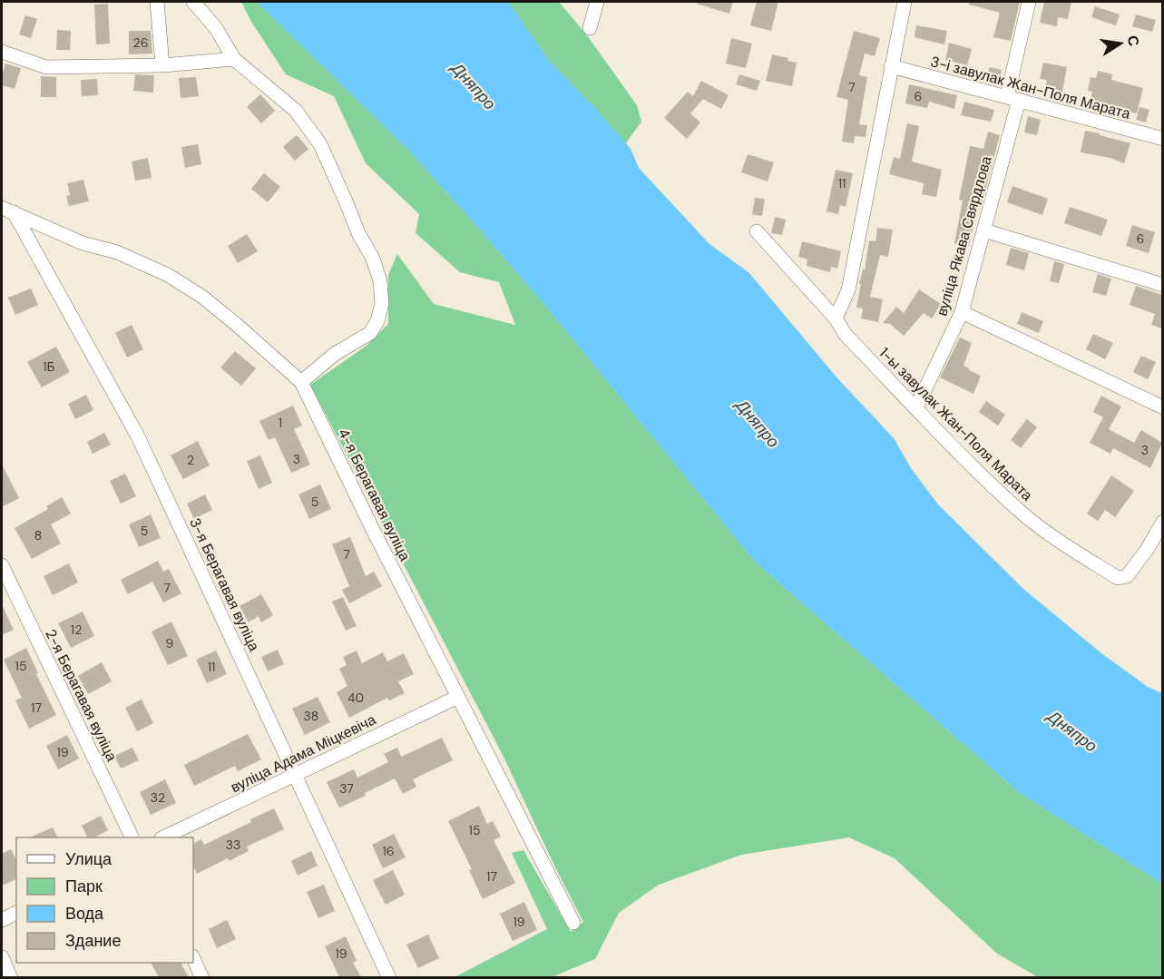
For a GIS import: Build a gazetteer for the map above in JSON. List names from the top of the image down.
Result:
{
  "streets": {
    "street": [
      "3-і завулак Жан-Поля Марата",
      "вуліца Якава Свярдлова",
      "1-ы завулак Жан-Поля Марата",
      "4-я Берагавая вуліца",
      "3-я Берагавая вуліца",
      "2-я Берагавая вуліца",
      "вуліца Адама Міцкевіча"
    ]
  },
  "crossings": [
    ["3-і завулак Жан-Поля Марата", "вуліца Якава Свярдлова"],
    ["вуліца Якава Свярдлова", "1-ы завулак Жан-Поля Марата"],
    ["4-я Берагавая вуліца", "3-я Берагавая вуліца"],
    ["4-я Берагавая вуліца", "вуліца Адама Міцкевіча"],
    ["3-я Берагавая вуліца", "вуліца Адама Міцкевіча"]
  ],
  "water": ["Дняпро"],
  "house_numbers": [
    "26",
    "7",
    "6",
    "11",
    "6",
    "1Б",
    "1",
    "3",
    "3",
    "2",
    "5",
    "5",
    "8",
    "7",
    "7",
    "12",
    "9",
    "15",
    "11",
    "40",
    "17",
    "38",
    "19",
    "37",
    "32",
    "15",
    "33",
    "16",
    "17",
    "19",
    "19"
  ],
  "legend": [
    "Улица",
    "Парк",
    "Вода",
    "Здание"
  ],
  "north": "right"
}
